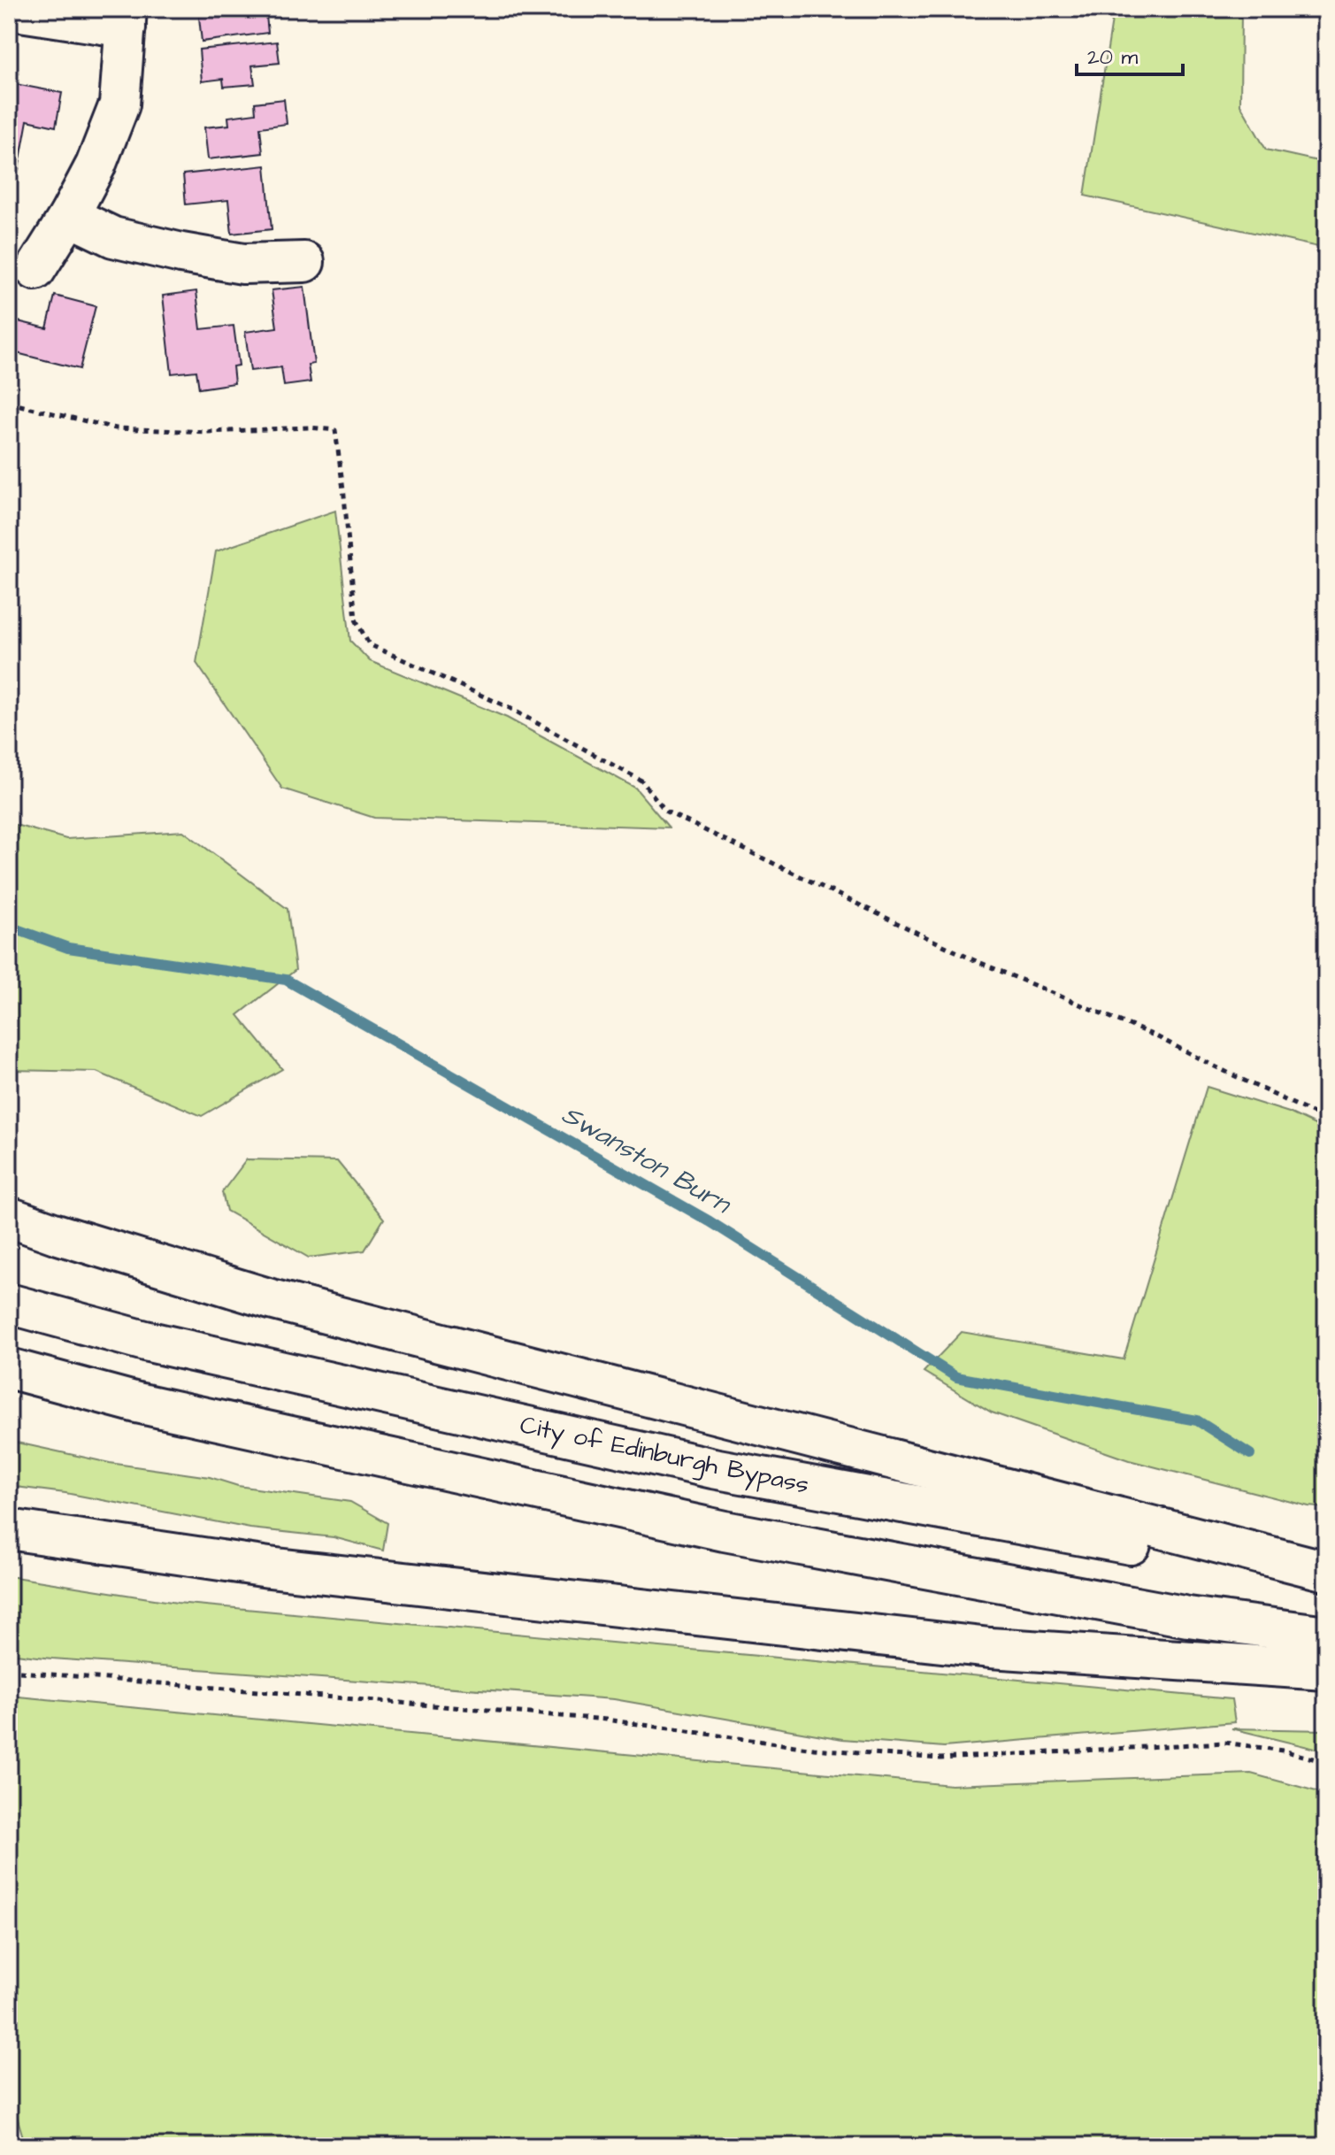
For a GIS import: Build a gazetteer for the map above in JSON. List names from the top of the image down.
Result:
{
  "streets": {
    "main road": ["City of Edinburgh Bypass"]
  },
  "water": ["Swanston Burn"],
  "scale_bar": "20 m"
}
